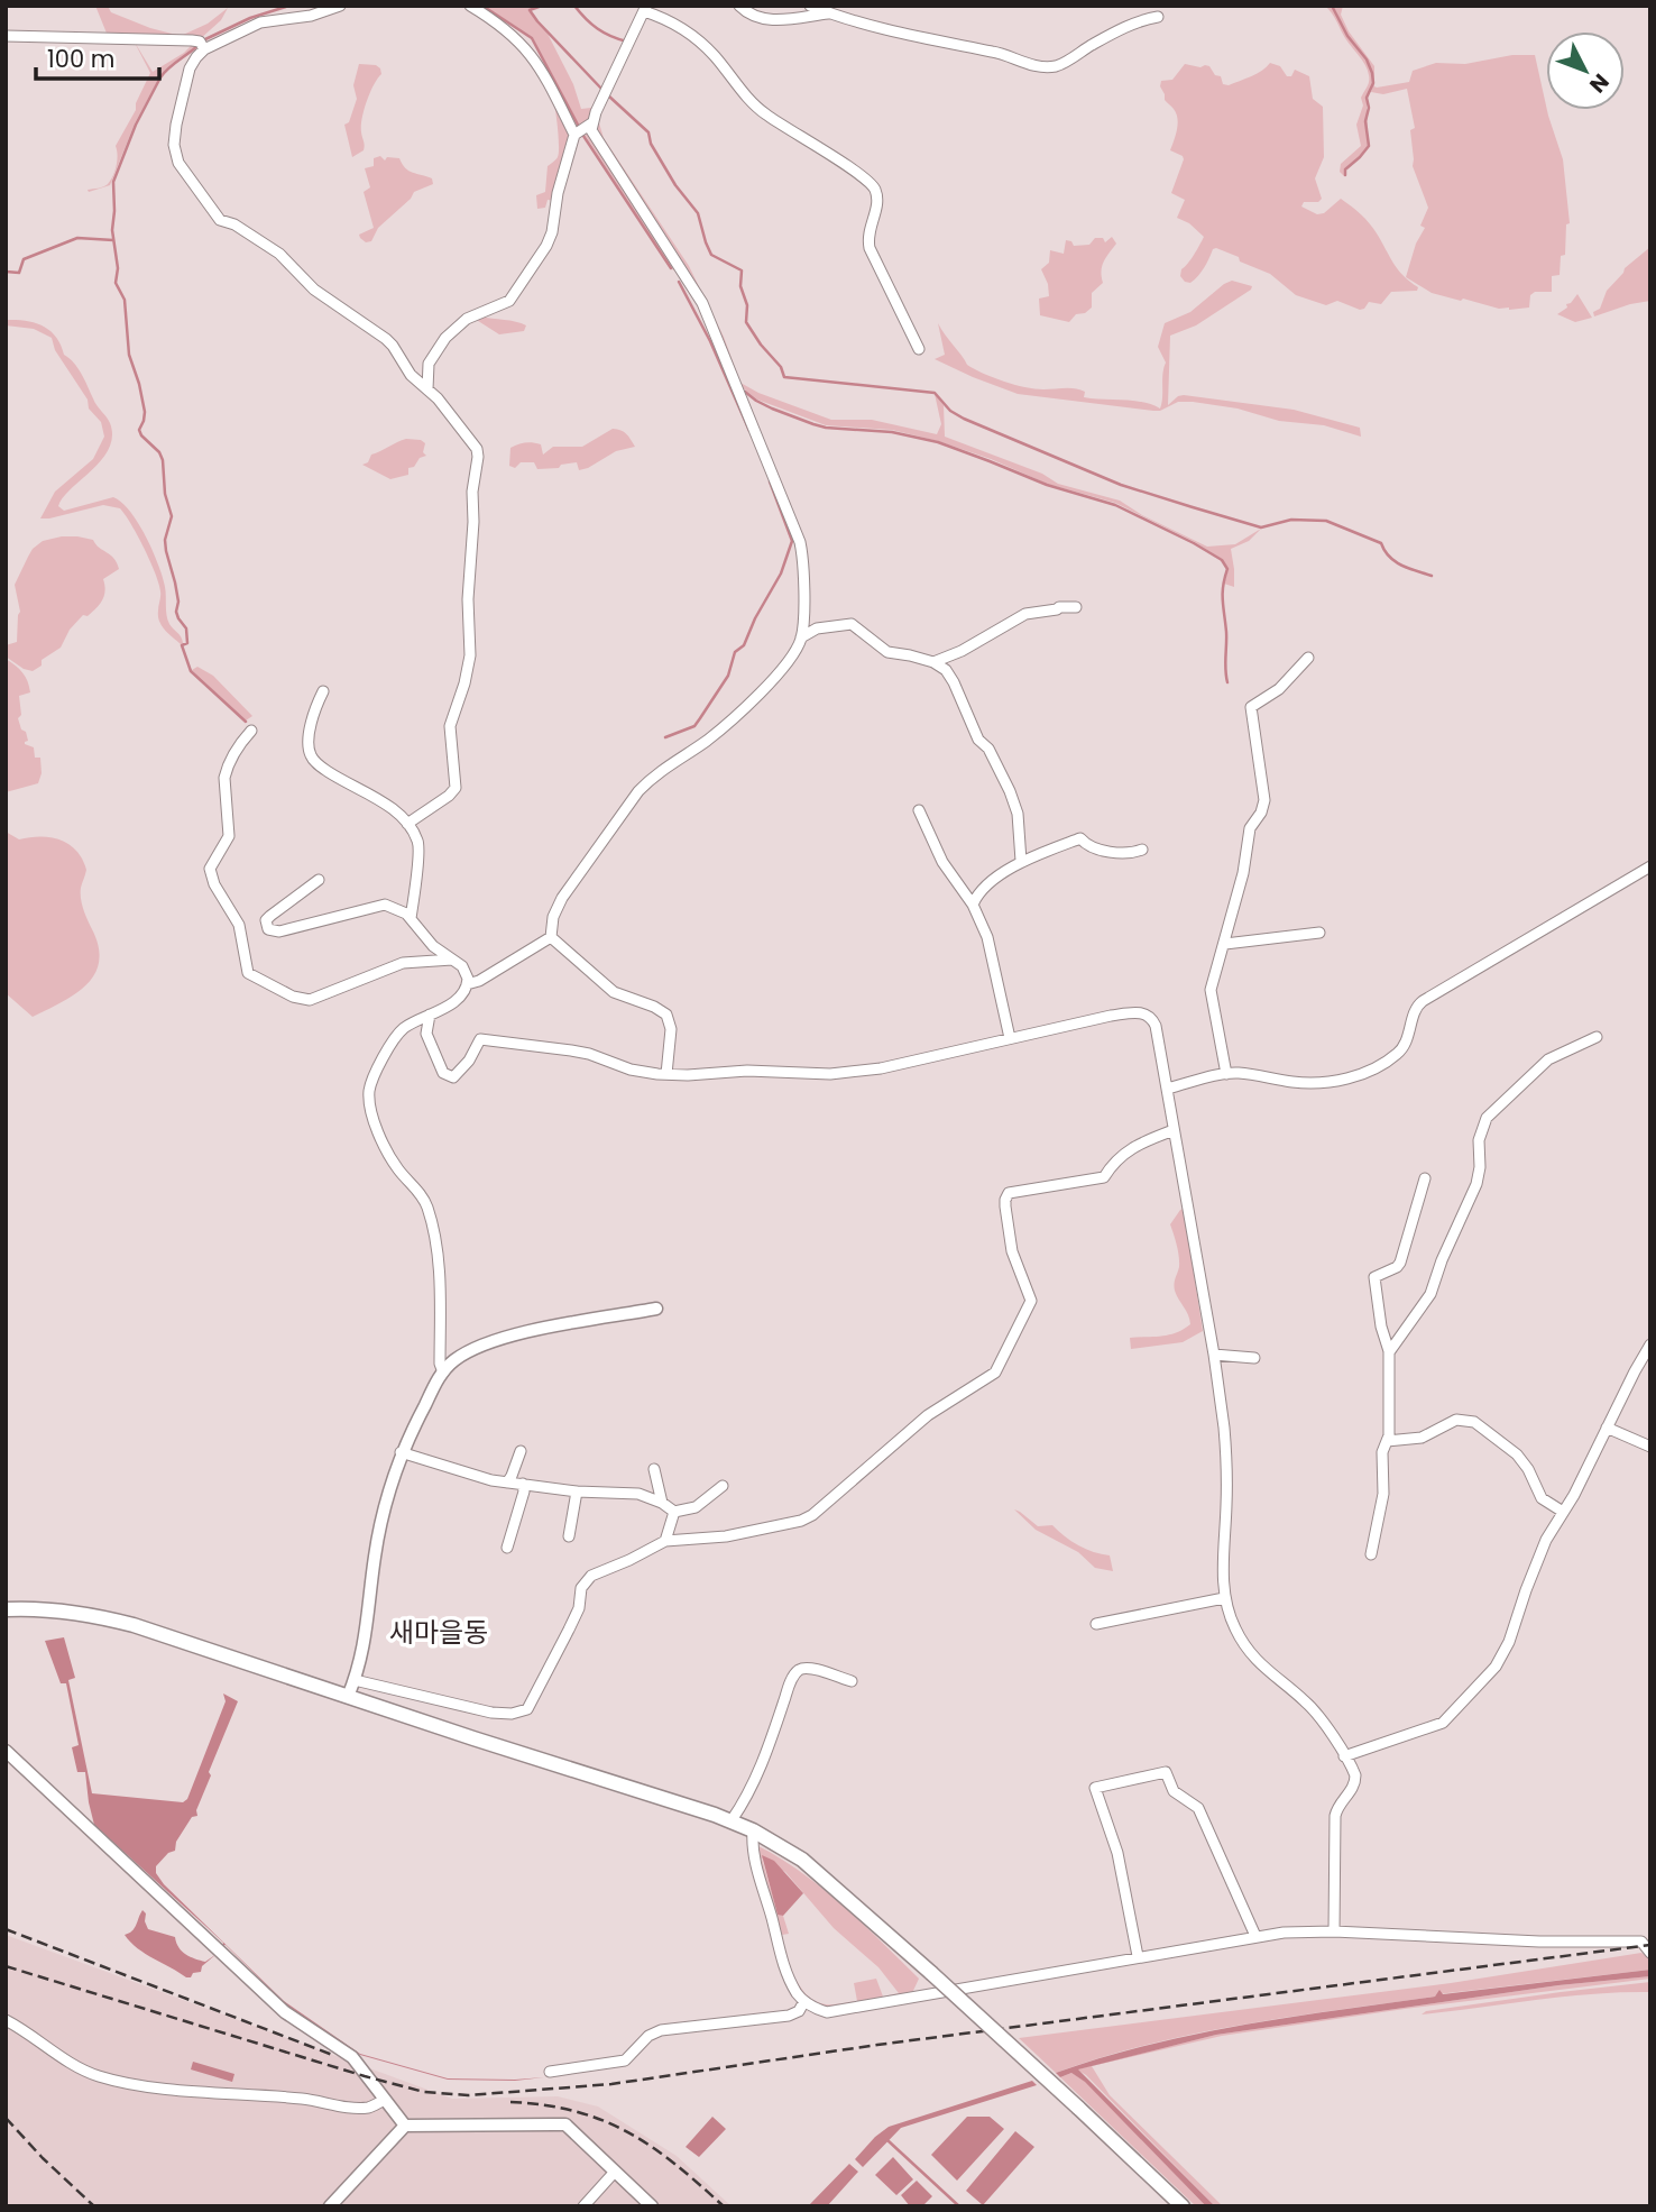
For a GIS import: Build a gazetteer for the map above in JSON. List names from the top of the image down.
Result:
{
  "districts": ["새마을동"],
  "scale_bar": "100 m",
  "north": "bottom right"
}
